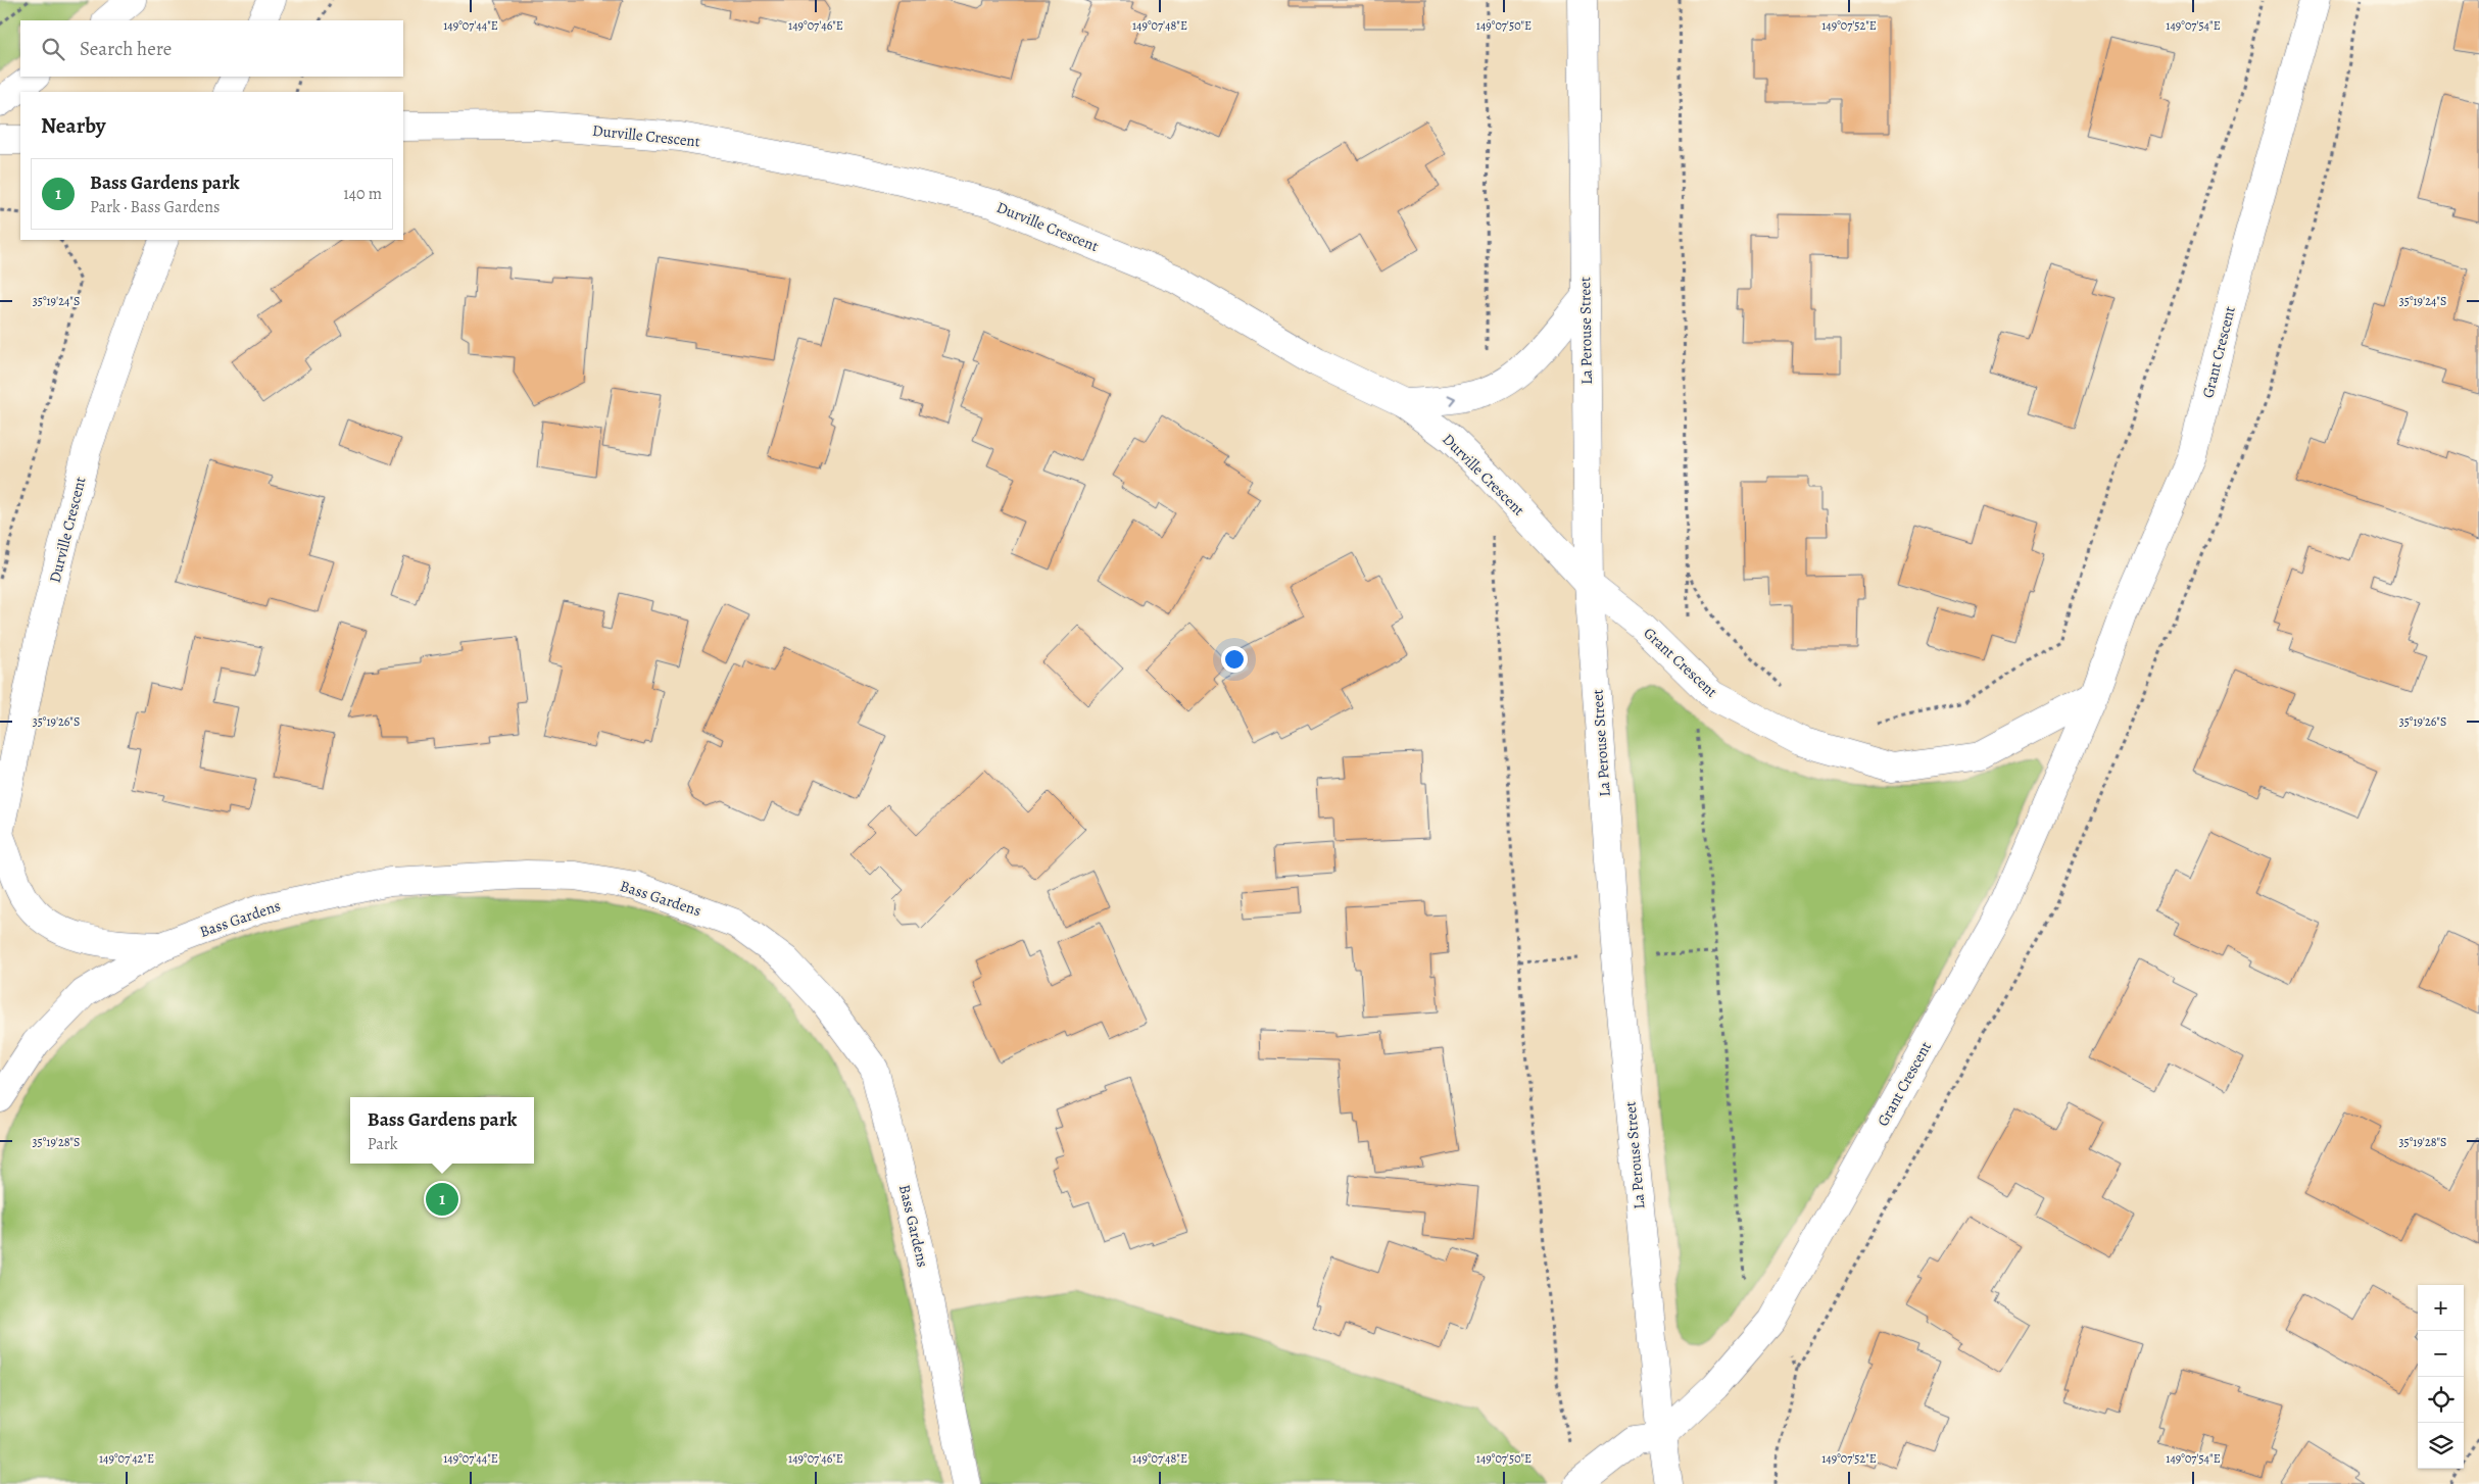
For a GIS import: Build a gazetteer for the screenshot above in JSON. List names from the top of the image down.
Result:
{
  "streets": {
    "street": [
      "Durville Crescent",
      "La Perouse Street",
      "Grant Crescent",
      "Bass Gardens"
    ]
  },
  "crossings": [
    ["Durville Crescent", "La Perouse Street"],
    ["Durville Crescent", "Grant Crescent"],
    ["La Perouse Street", "Grant Crescent"]
  ],
  "page": {
    "search": "Search here",
    "heading": "Nearby",
    "list": [
      {
        "mark": "1",
        "name": "Bass Gardens park",
        "note": "Park · Bass Gardens",
        "value": "140 m"
      }
    ],
    "popup": ["Bass Gardens park", "Park"],
    "pins": "1",
    "map_buttons": ["+", "−"]
  },
  "coordinates": [
    "149°07'44\"E",
    "149°07'46\"E",
    "149°07'48\"E",
    "149°07'50\"E",
    "149°07'52\"E",
    "149°07'54\"E",
    "35°19'24\"S",
    "35°19'26\"S",
    "35°19'28\"S",
    "149°07'42\"E"
  ]
}
